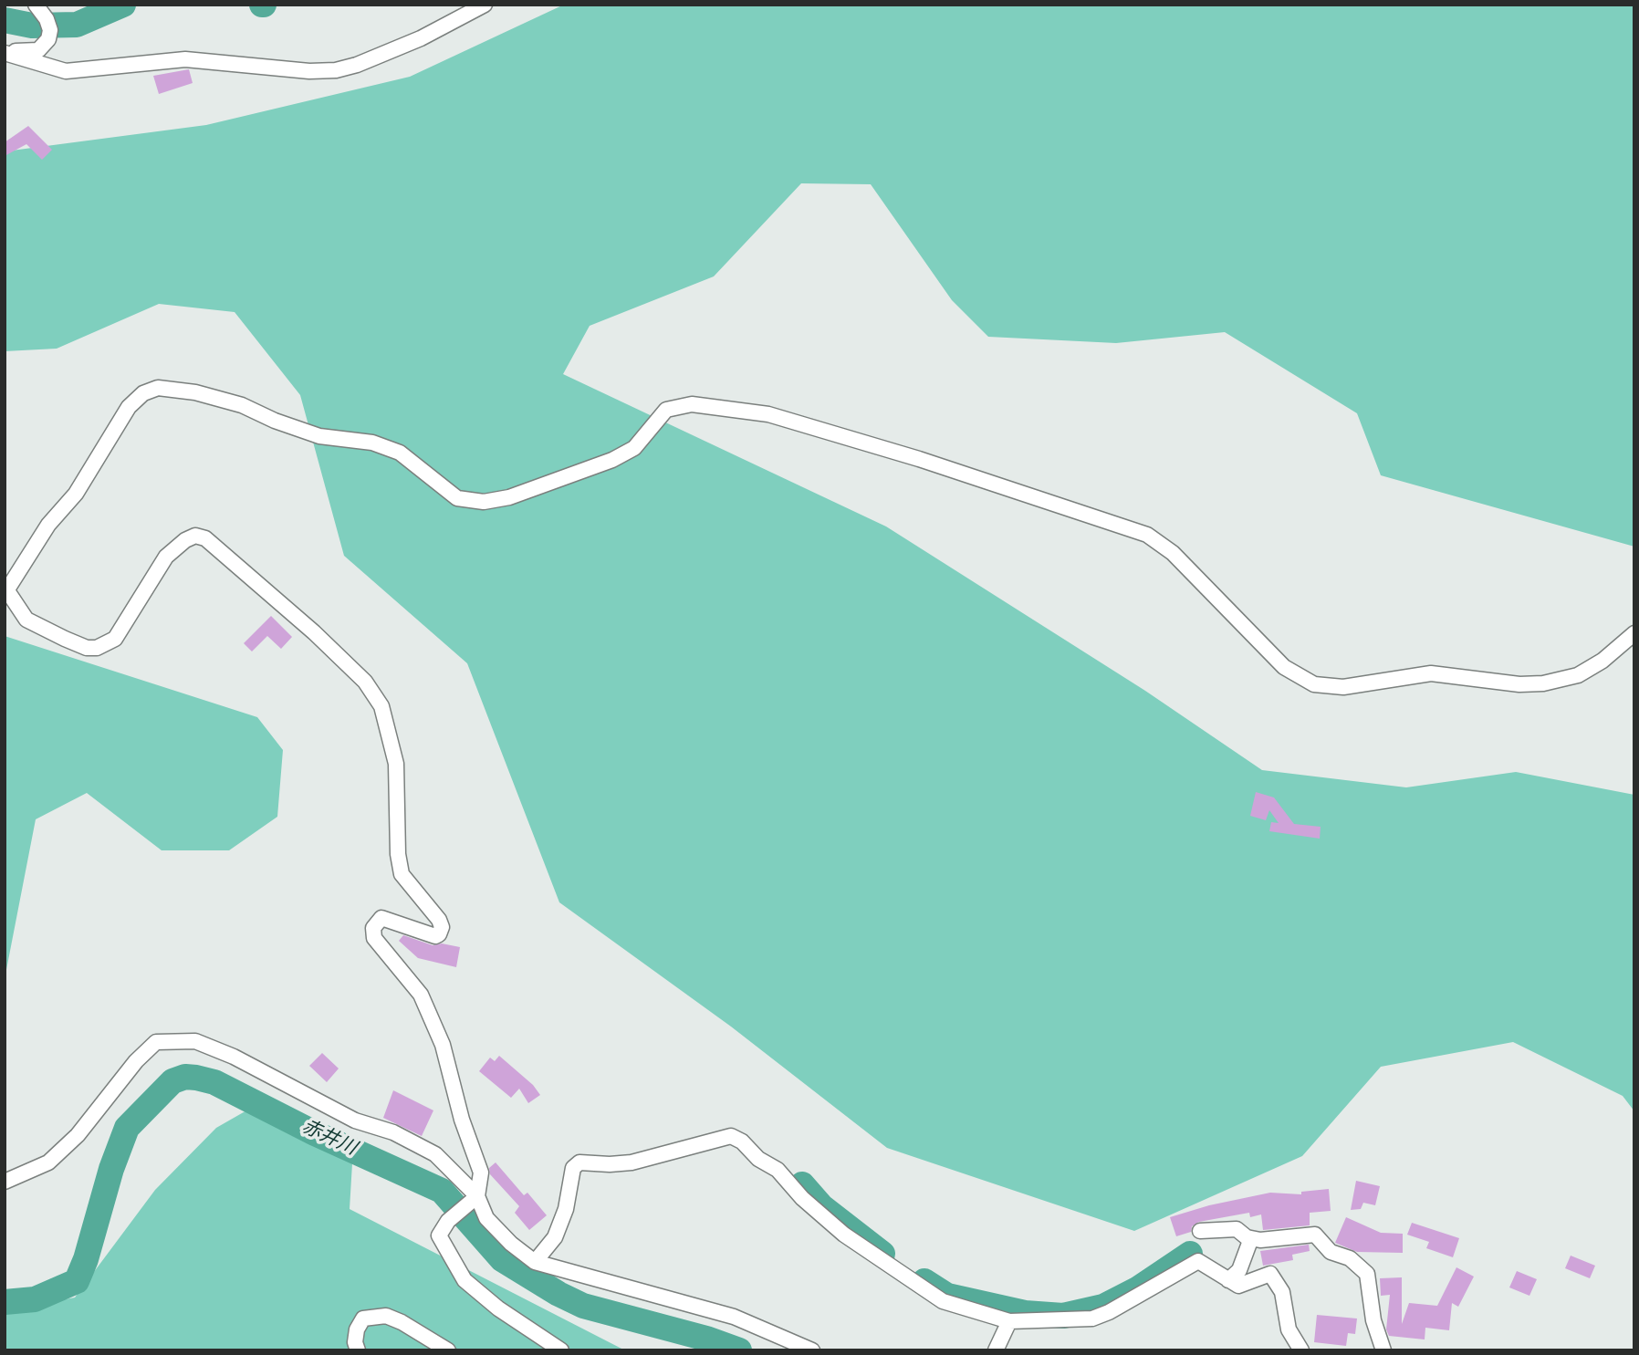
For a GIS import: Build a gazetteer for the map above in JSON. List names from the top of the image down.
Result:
{
  "water": ["赤井川"]
}
